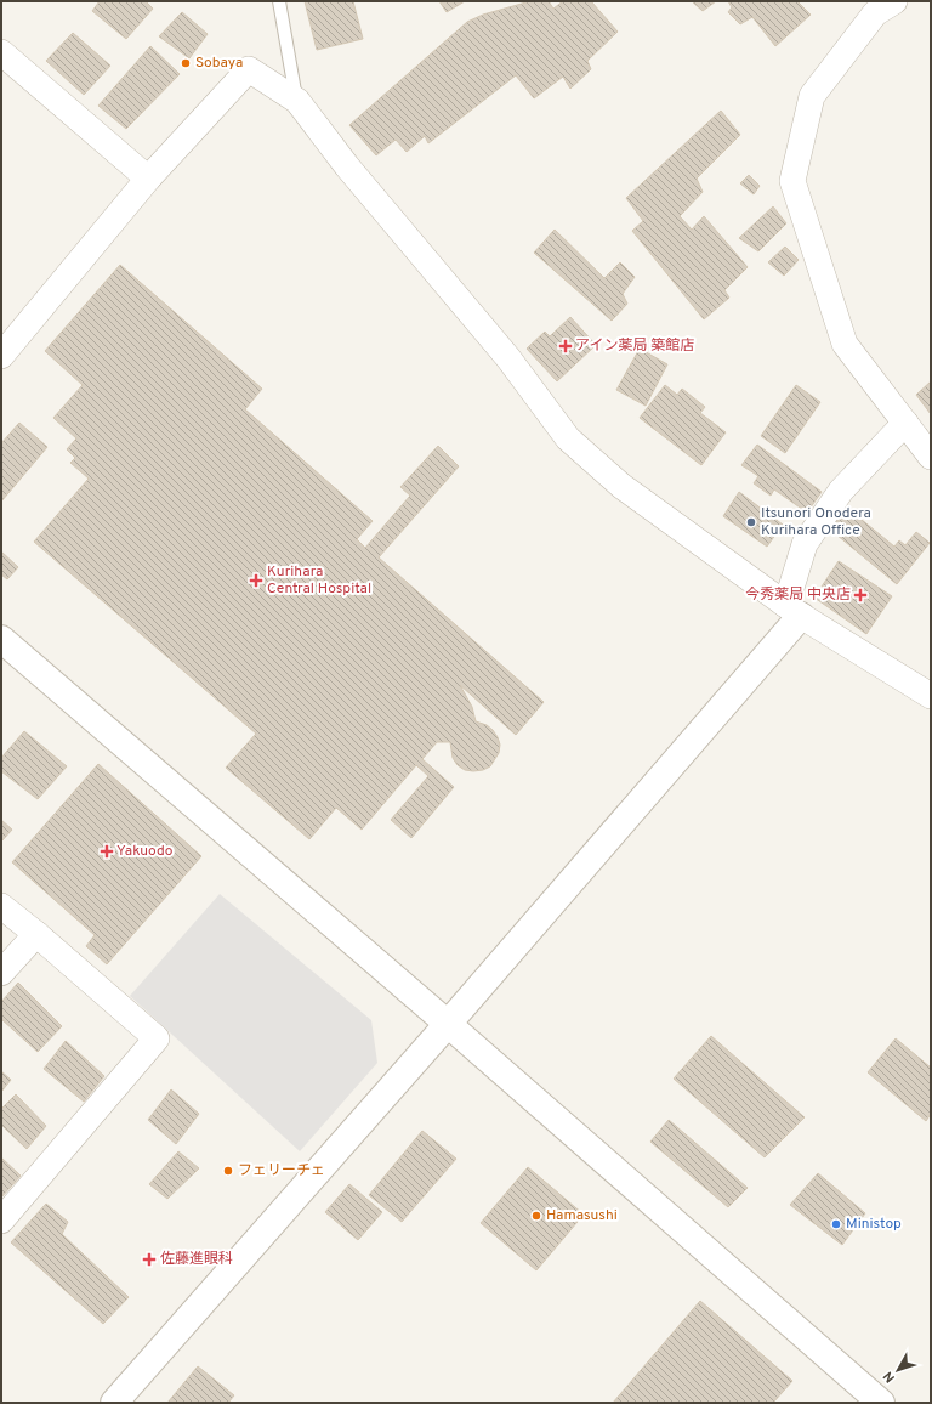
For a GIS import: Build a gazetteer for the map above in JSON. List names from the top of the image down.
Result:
{
  "places": {
    "other": [
      "Sobaya",
      "Itsunori Onodera Kurihara Office",
      "フェリーチェ",
      "Hamasushi",
      "Ministop"
    ],
    "health": [
      "アイン薬局 築館店",
      "Kurihara Central Hospital",
      "今秀薬局 中央店",
      "Yakuodo",
      "佐藤進眼科"
    ]
  },
  "north": "bottom left"
}
